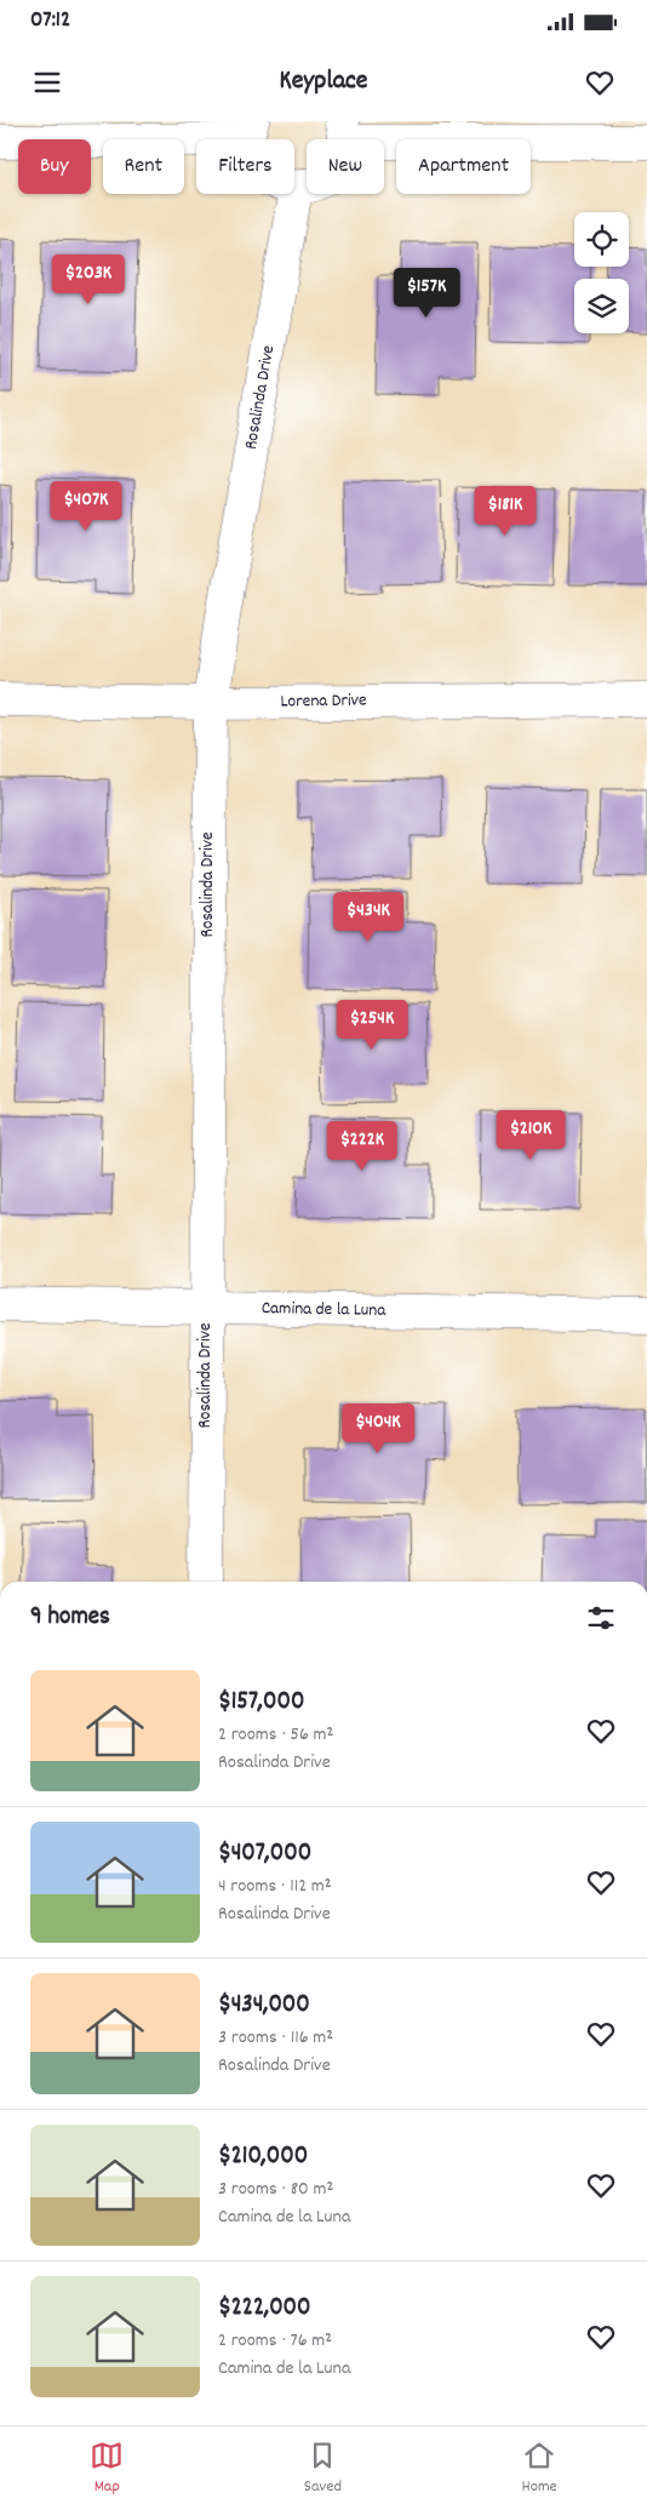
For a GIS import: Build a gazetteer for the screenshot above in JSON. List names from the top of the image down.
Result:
{
  "streets": {
    "street": ["Rosalinda Drive", "Lorena Drive", "Camina de la Luna"]
  },
  "crossings": [
    ["Rosalinda Drive", "Lorena Drive"],
    ["Rosalinda Drive", "Camina de la Luna"]
  ],
  "page": {
    "status": "07:12",
    "header": "Keyplace",
    "chip": [
      "Buy",
      "Rent",
      "Filters",
      "New",
      "Apartment"
    ],
    "price": [
      "$203K",
      "$157K",
      "$407K",
      "$181K",
      "$434K",
      "$254K",
      "$210K",
      "$222K",
      "$404K"
    ],
    "heading": "9 homes",
    "list": [
      {
        "name": "$157,000",
        "note": "2 rooms · 56 m² · Rosalinda Drive"
      },
      {
        "name": "$407,000",
        "note": "4 rooms · 112 m² · Rosalinda Drive"
      },
      {
        "name": "$434,000",
        "note": "3 rooms · 116 m² · Rosalinda Drive"
      },
      {
        "name": "$210,000",
        "note": "3 rooms · 80 m² · Camina de la Luna"
      },
      {
        "name": "$222,000",
        "note": "2 rooms · 76 m² · Camina de la Luna"
      }
    ],
    "tabs": ["Map", "Saved", "Home"]
  }
}
